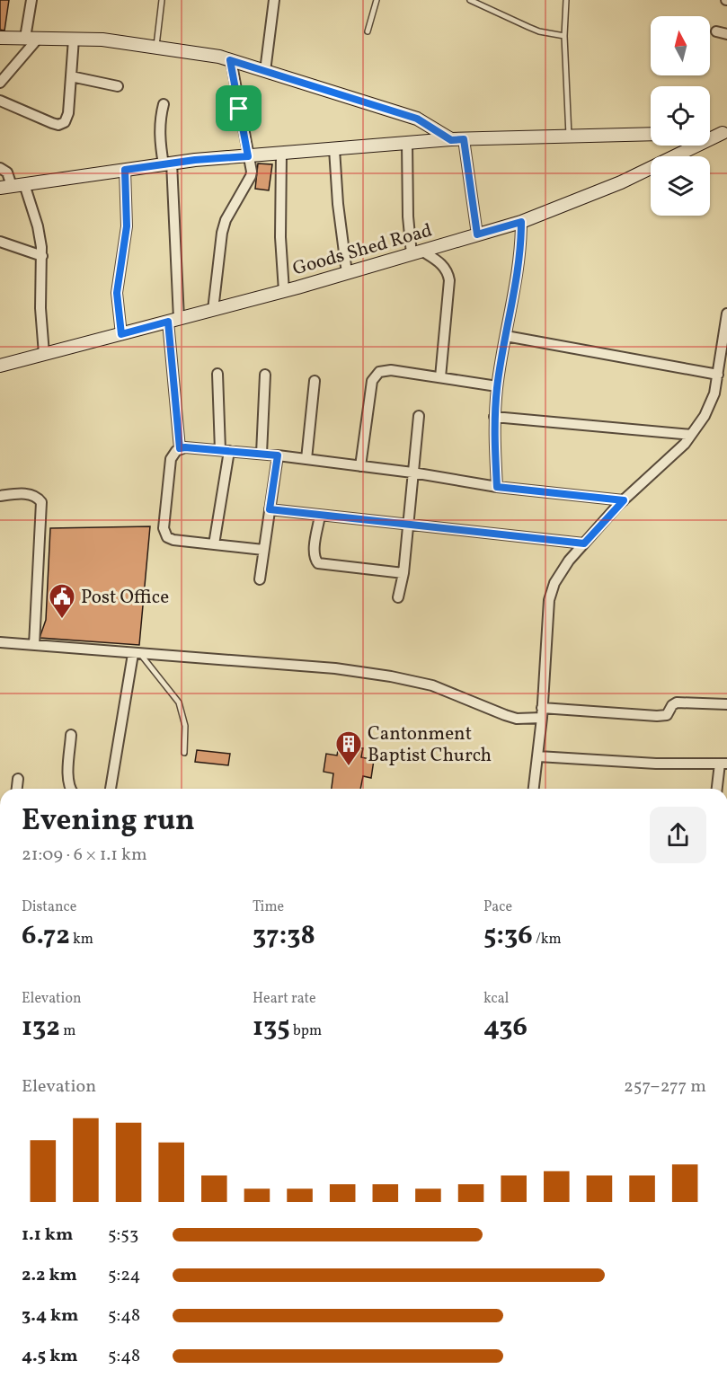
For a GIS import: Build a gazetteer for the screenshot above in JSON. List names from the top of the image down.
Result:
{
  "streets": {
    "street": ["Goods Shed Road"]
  },
  "places": {
    "public building": ["Post Office"],
    "building": ["Cantonment Baptist Church"]
  },
  "north": "top",
  "page": {
    "heading": ["Evening run", "21:09 · 6 × 1.1 km"],
    "stats": [
      ["Distance", "6.72 km"],
      ["Time", "37:38"],
      ["Pace", "5:36 /km"],
      ["Elevation", "132 m"],
      ["Heart rate", "135 bpm"],
      ["kcal", "436"]
    ],
    "chart": ["Elevation", "257–277 m"],
    "list": [
      {
        "name": "1.1 km",
        "note": "5:53"
      },
      {
        "name": "2.2 km",
        "note": "5:24"
      },
      {
        "name": "3.4 km",
        "note": "5:48"
      },
      {
        "name": "4.5 km",
        "note": "5:48"
      }
    ]
  }
}
